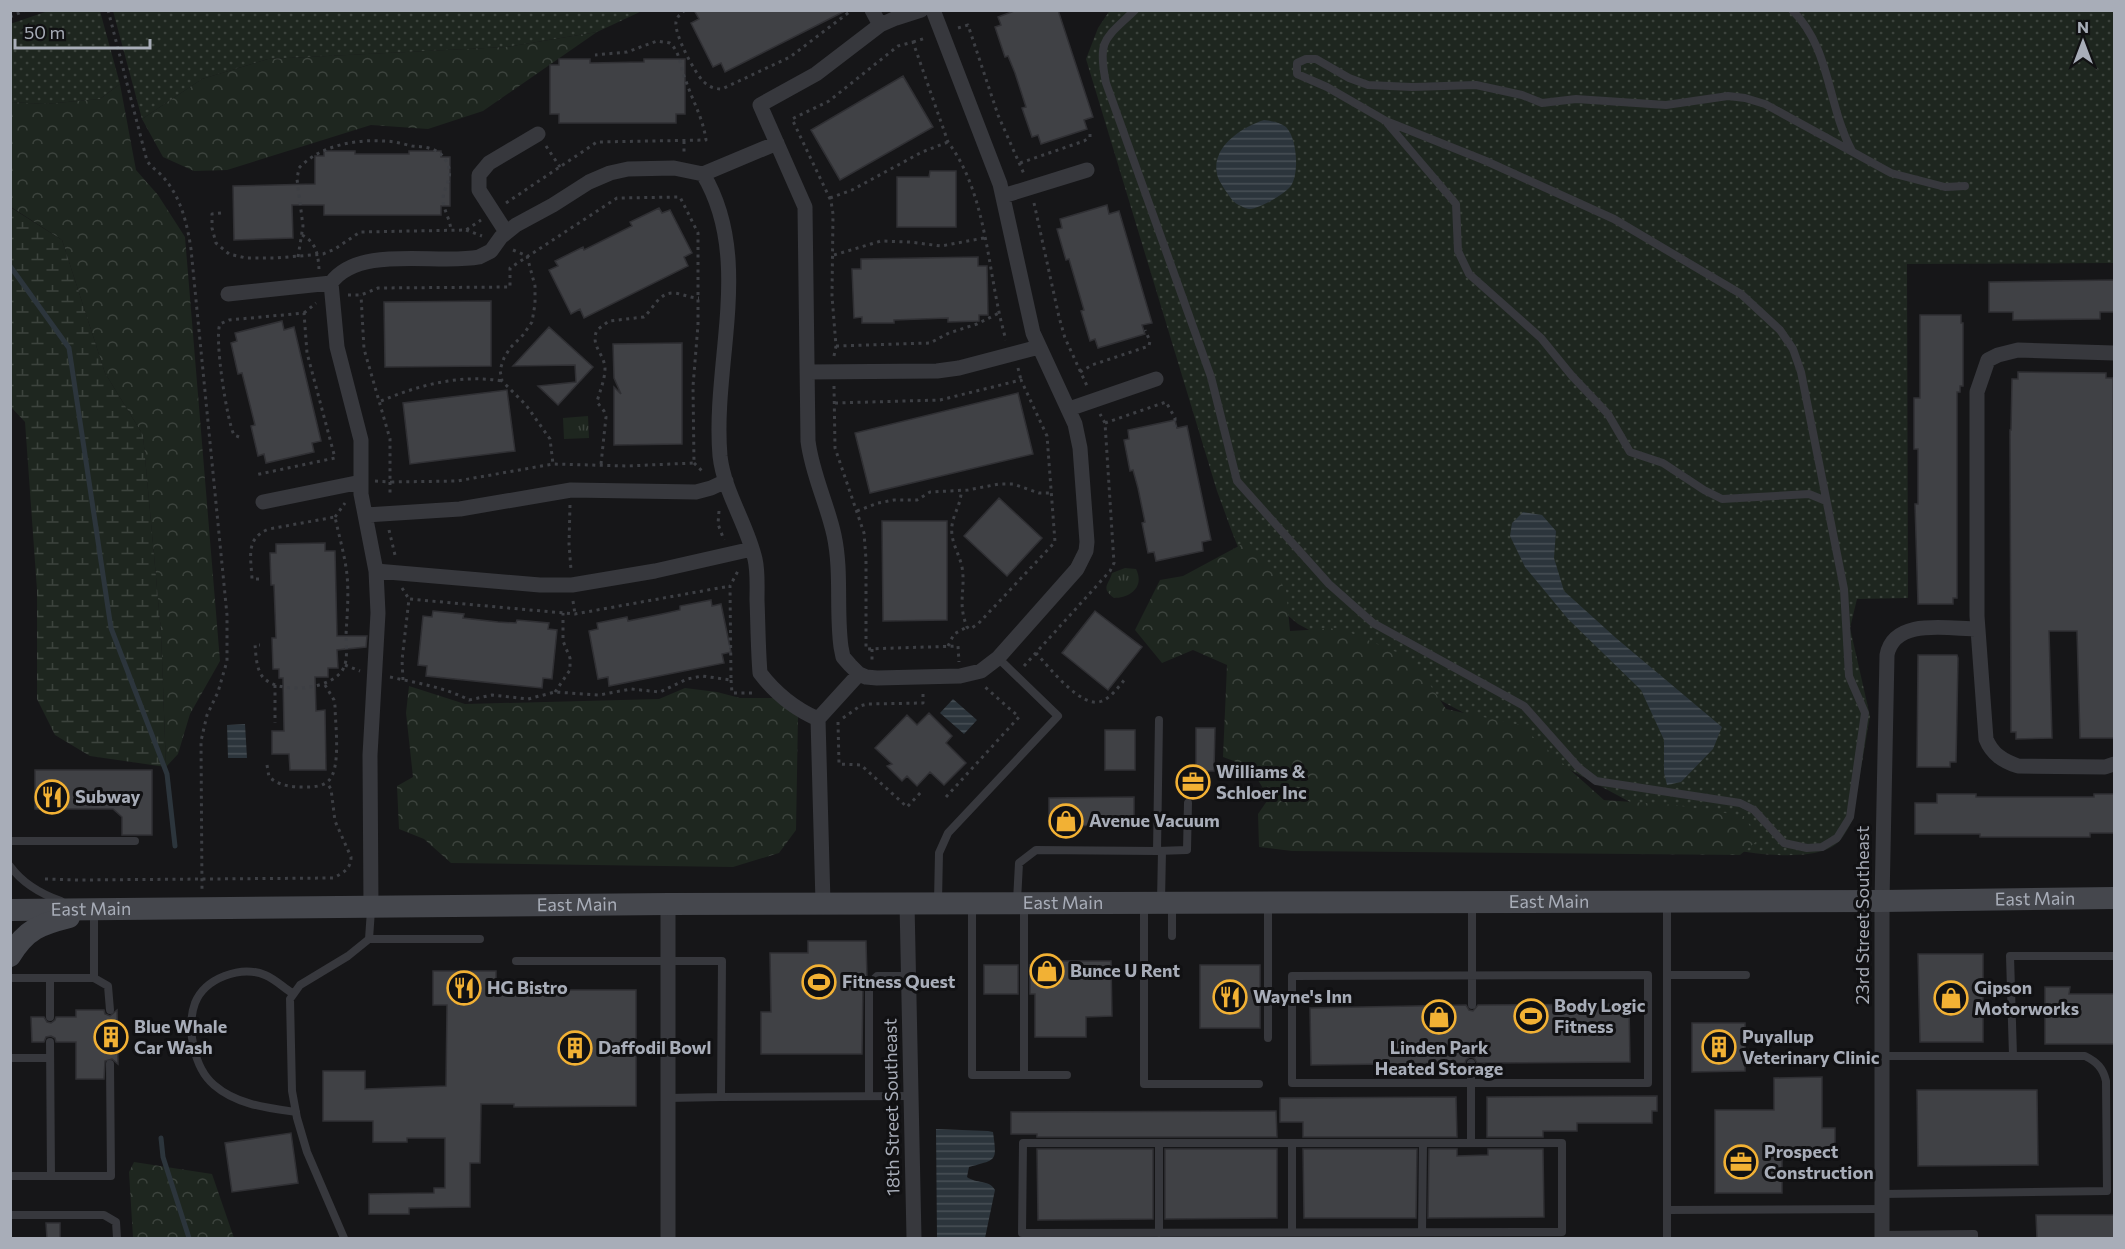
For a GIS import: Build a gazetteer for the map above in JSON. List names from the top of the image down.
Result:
{
  "streets": {
    "main road": ["East Main"],
    "street": ["23rd Street Southeast", "18th Street Southeast"]
  },
  "crossings": [
    ["East Main", "23rd Street Southeast"],
    ["East Main", "18th Street Southeast"]
  ],
  "places": {
    "office": ["Williams & Schloer Inc", "Prospect Construction"],
    "restaurant": ["Subway", "HG Bistro", "Wayne's Inn"],
    "shop": [
      "Avenue Vacuum",
      "Bunce U Rent",
      "Gipson Motorworks",
      "Linden Park Heated Storage"
    ],
    "sports": ["Fitness Quest", "Body Logic Fitness"],
    "building": ["Blue Whale Car Wash", "Puyallup Veterinary Clinic", "Daffodil Bowl"]
  },
  "scale_bar": "50 m",
  "north": "top"
}
